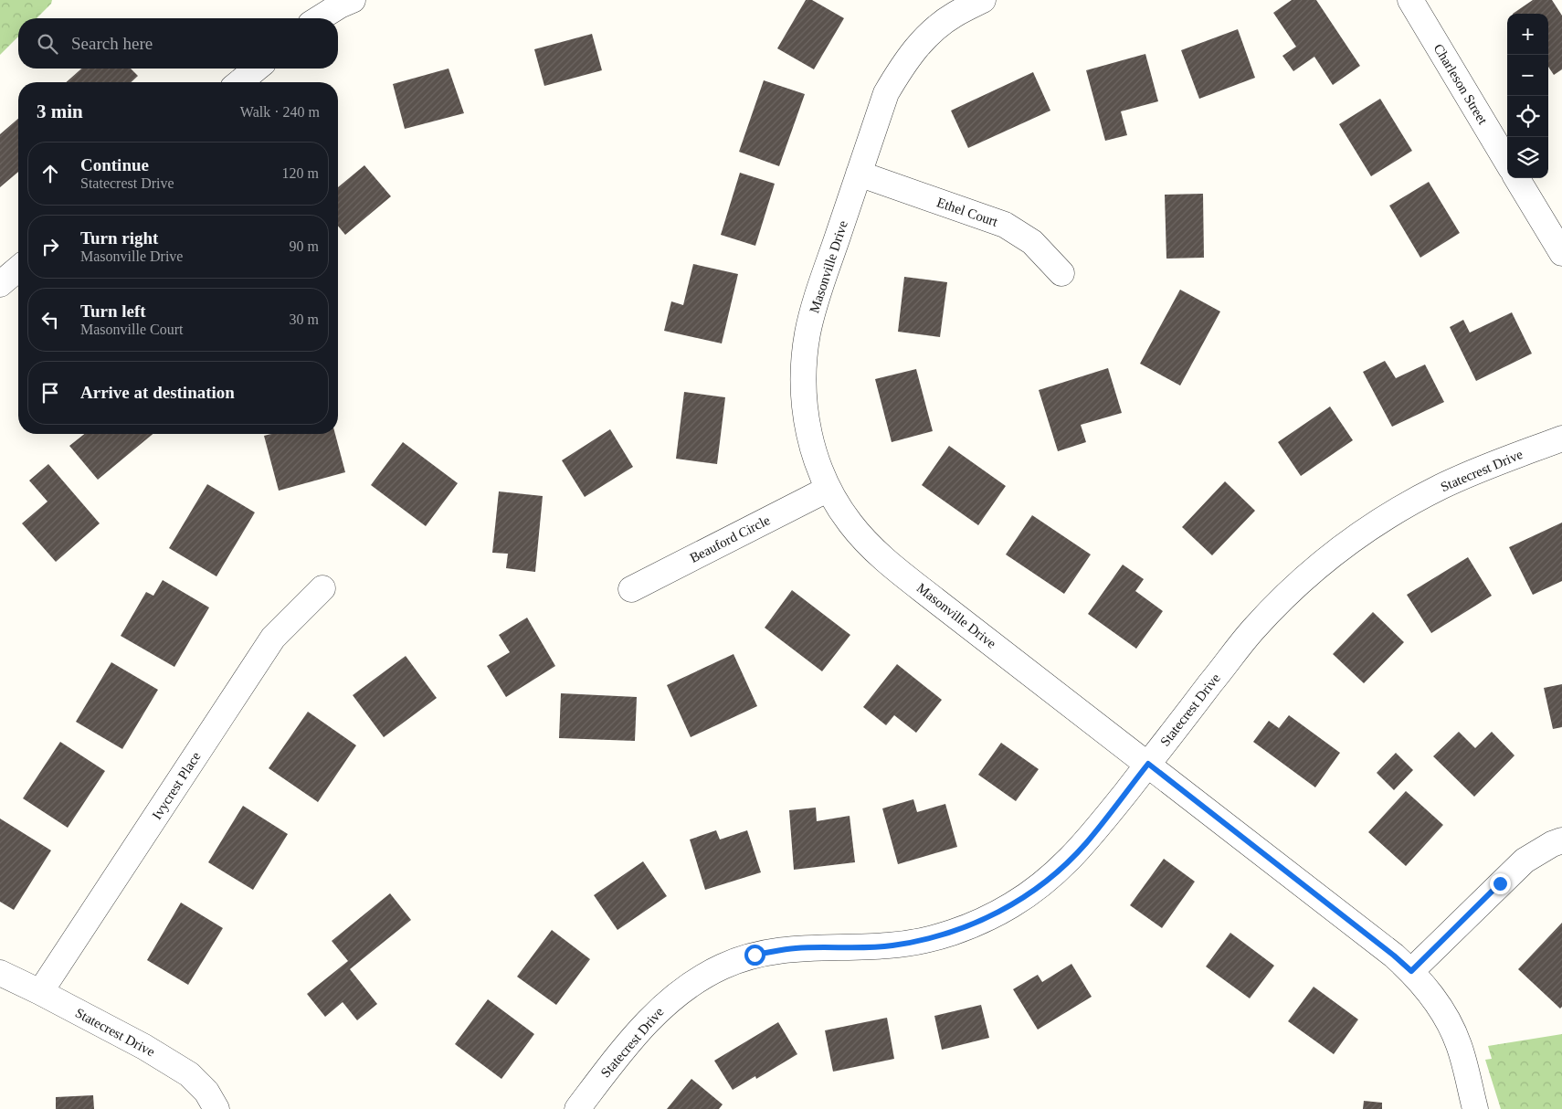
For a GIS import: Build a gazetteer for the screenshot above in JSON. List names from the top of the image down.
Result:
{
  "streets": {
    "street": [
      "Charleson Street",
      "Ethel Court",
      "Masonville Drive",
      "Statecrest Drive",
      "Beauford Circle",
      "Ivycrest Place"
    ]
  },
  "crossings": [
    ["Ethel Court", "Masonville Drive"],
    ["Masonville Drive", "Statecrest Drive"],
    ["Masonville Drive", "Beauford Circle"],
    ["Statecrest Drive", "Ivycrest Place"]
  ],
  "page": {
    "map_buttons": ["+", "−"],
    "search": "Search here",
    "heading": ["3 min", "Walk · 240 m"],
    "list": [
      ["Continue", "Statecrest Drive", "120 m"],
      ["Turn right", "Masonville Drive", "90 m"],
      ["Turn left", "Masonville Court", "30 m"],
      "Arrive at destination"
    ]
  }
}
